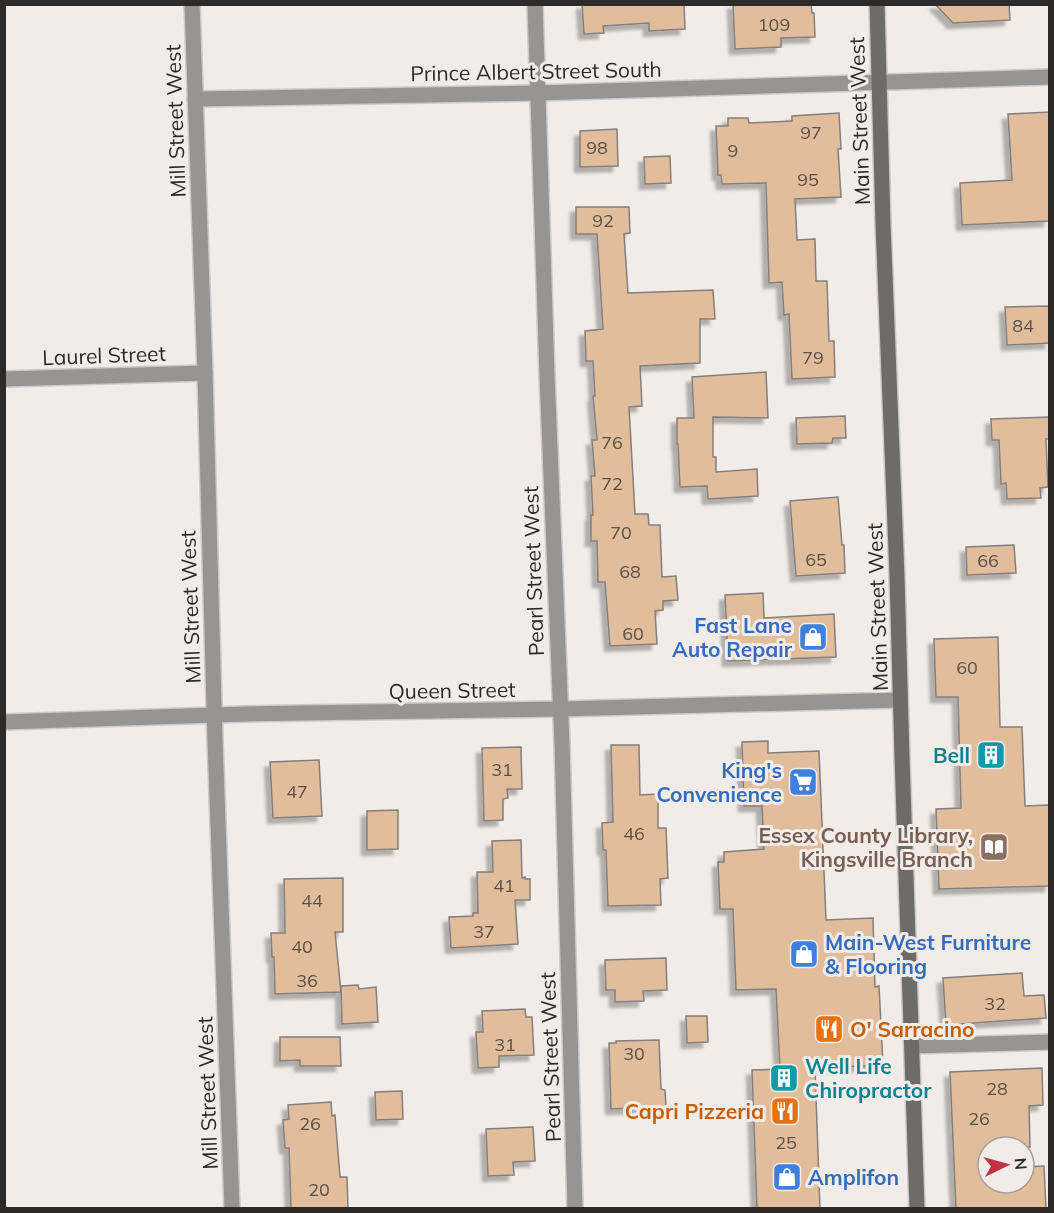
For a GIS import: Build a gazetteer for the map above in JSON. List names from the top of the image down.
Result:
{
  "streets": {
    "main road": ["Main Street West"],
    "street": [
      "Prince Albert Street South",
      "Mill Street West",
      "Laurel Street",
      "Pearl Street West",
      "Queen Street"
    ]
  },
  "crossings": [
    ["Prince Albert Street South", "Mill Street West"],
    ["Prince Albert Street South", "Main Street West"],
    ["Prince Albert Street South", "Pearl Street West"],
    ["Mill Street West", "Laurel Street"],
    ["Mill Street West", "Queen Street"],
    ["Main Street West", "Queen Street"],
    ["Pearl Street West", "Queen Street"]
  ],
  "places": {
    "shop": ["Fast Lane Auto Repair", "Main-West Furniture & Flooring", "Amplifon"],
    "building": ["Bell", "Well Life Chiropractor"],
    "supermarket": ["King's Convenience"],
    "library": ["Essex County Library, Kingsville Branch"],
    "restaurant": ["O' Sarracino", "Capri Pizzeria"]
  },
  "house_numbers": [
    "109",
    "97",
    "98",
    "9",
    "95",
    "92",
    "84",
    "79",
    "76",
    "72",
    "70",
    "65",
    "66",
    "68",
    "60",
    "60",
    "31",
    "47",
    "46",
    "41",
    "44",
    "37",
    "40",
    "36",
    "32",
    "31",
    "30",
    "28",
    "26",
    "26",
    "25",
    "20"
  ],
  "north": "right"
}
